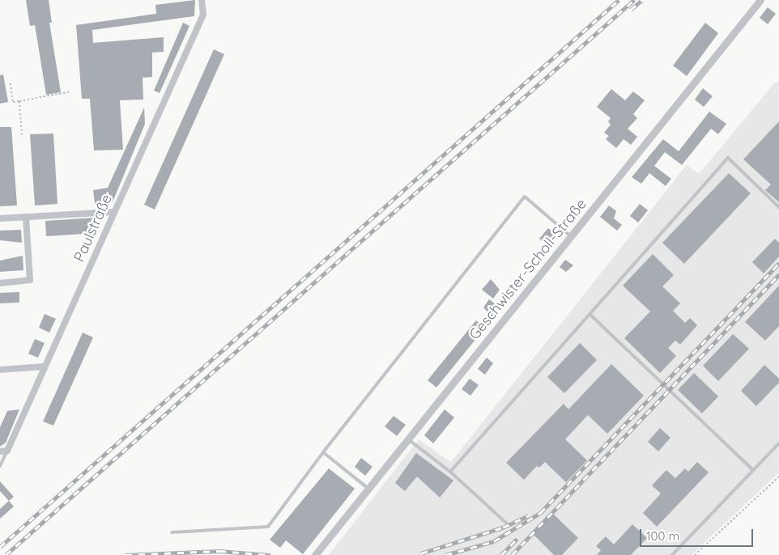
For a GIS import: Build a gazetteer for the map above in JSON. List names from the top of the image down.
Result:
{
  "streets": {
    "street": ["Paulstraße", "Geschwister-Scholl-Straße"]
  },
  "scale_bar": "100 m"
}
